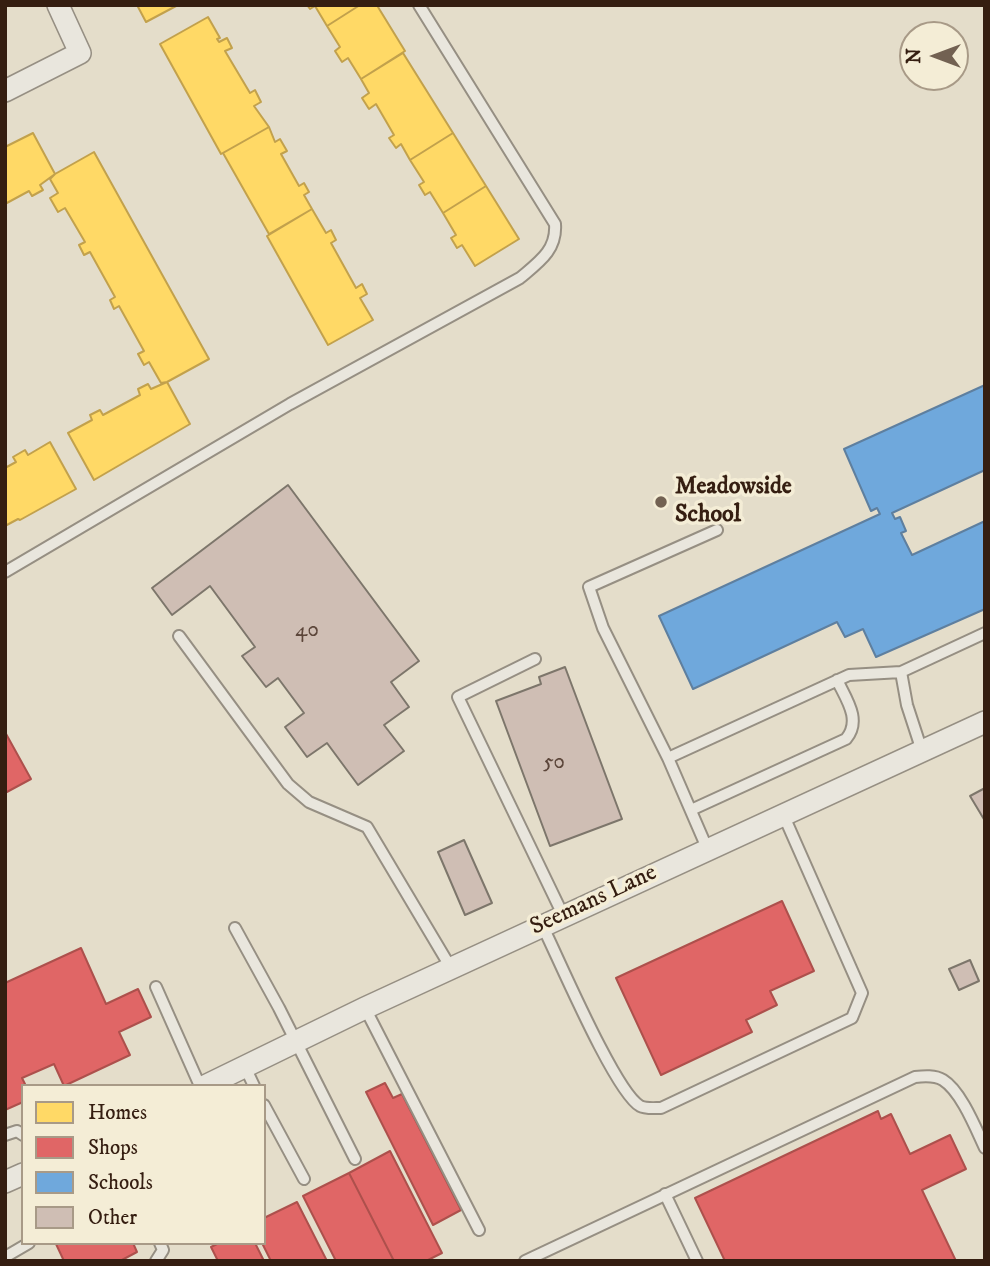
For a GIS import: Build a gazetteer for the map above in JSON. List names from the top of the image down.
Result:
{
  "streets": {
    "street": ["Seemans Lane"]
  },
  "places": ["Meadowside School"],
  "house_numbers": ["40", "50"],
  "legend": [
    "Homes",
    "Shops",
    "Schools",
    "Other"
  ],
  "north": "left"
}
